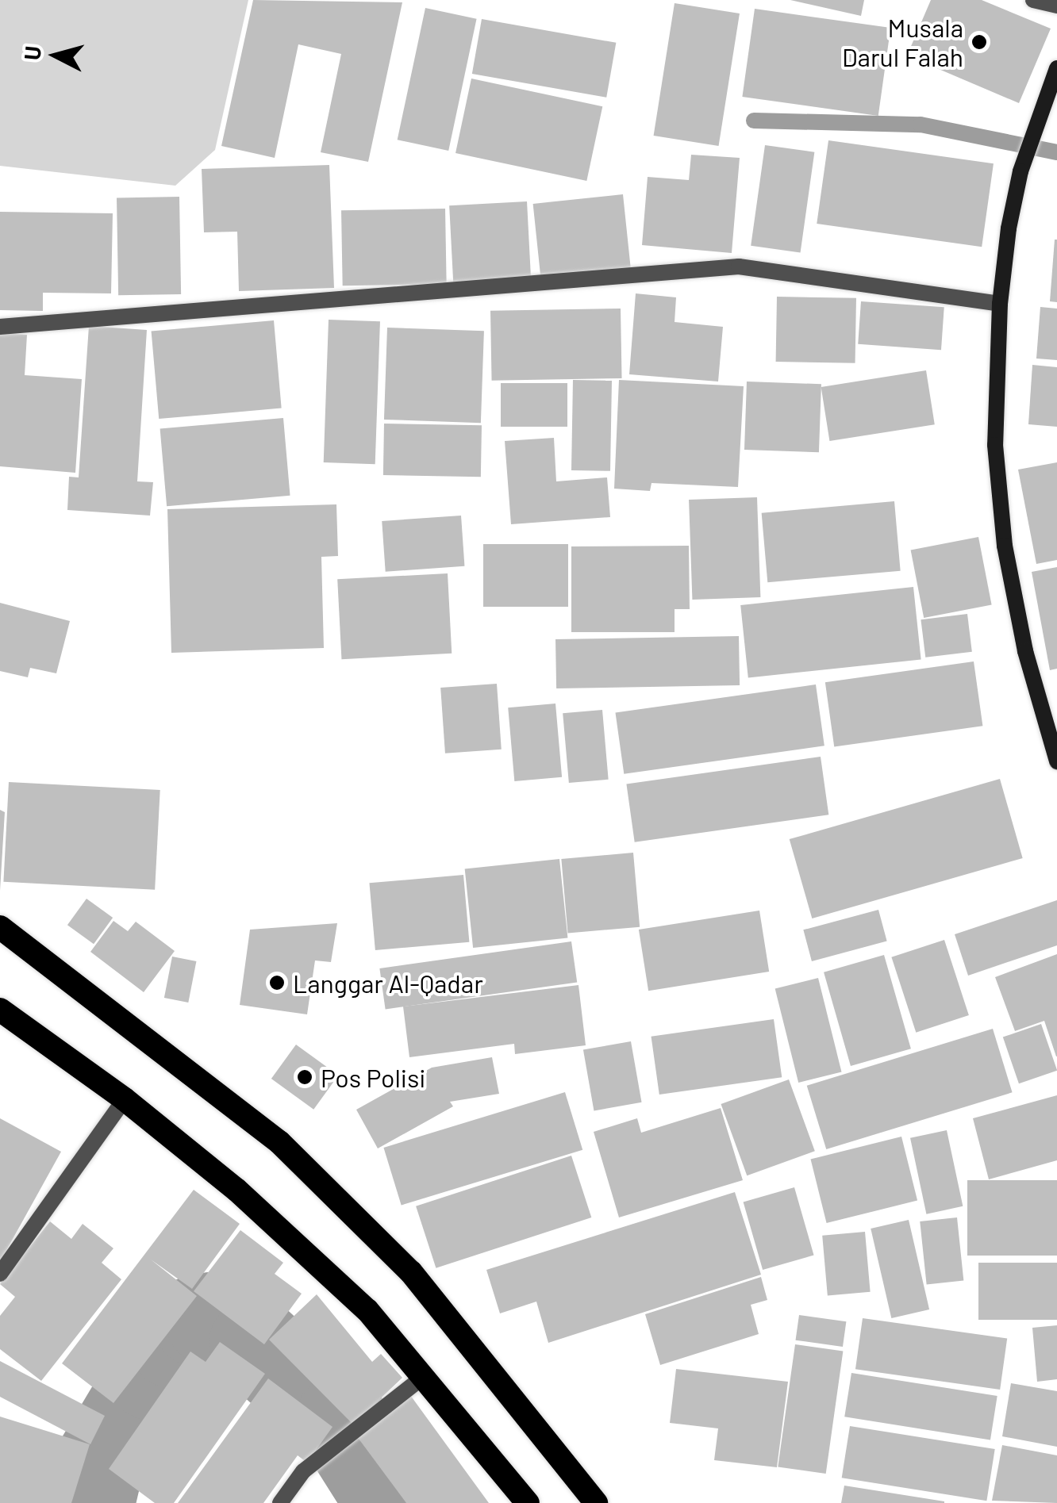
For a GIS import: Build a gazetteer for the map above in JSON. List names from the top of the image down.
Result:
{
  "places": ["Musala Darul Falah", "Langgar Al-Qadar", "Pos Polisi"],
  "north": "left"
}
